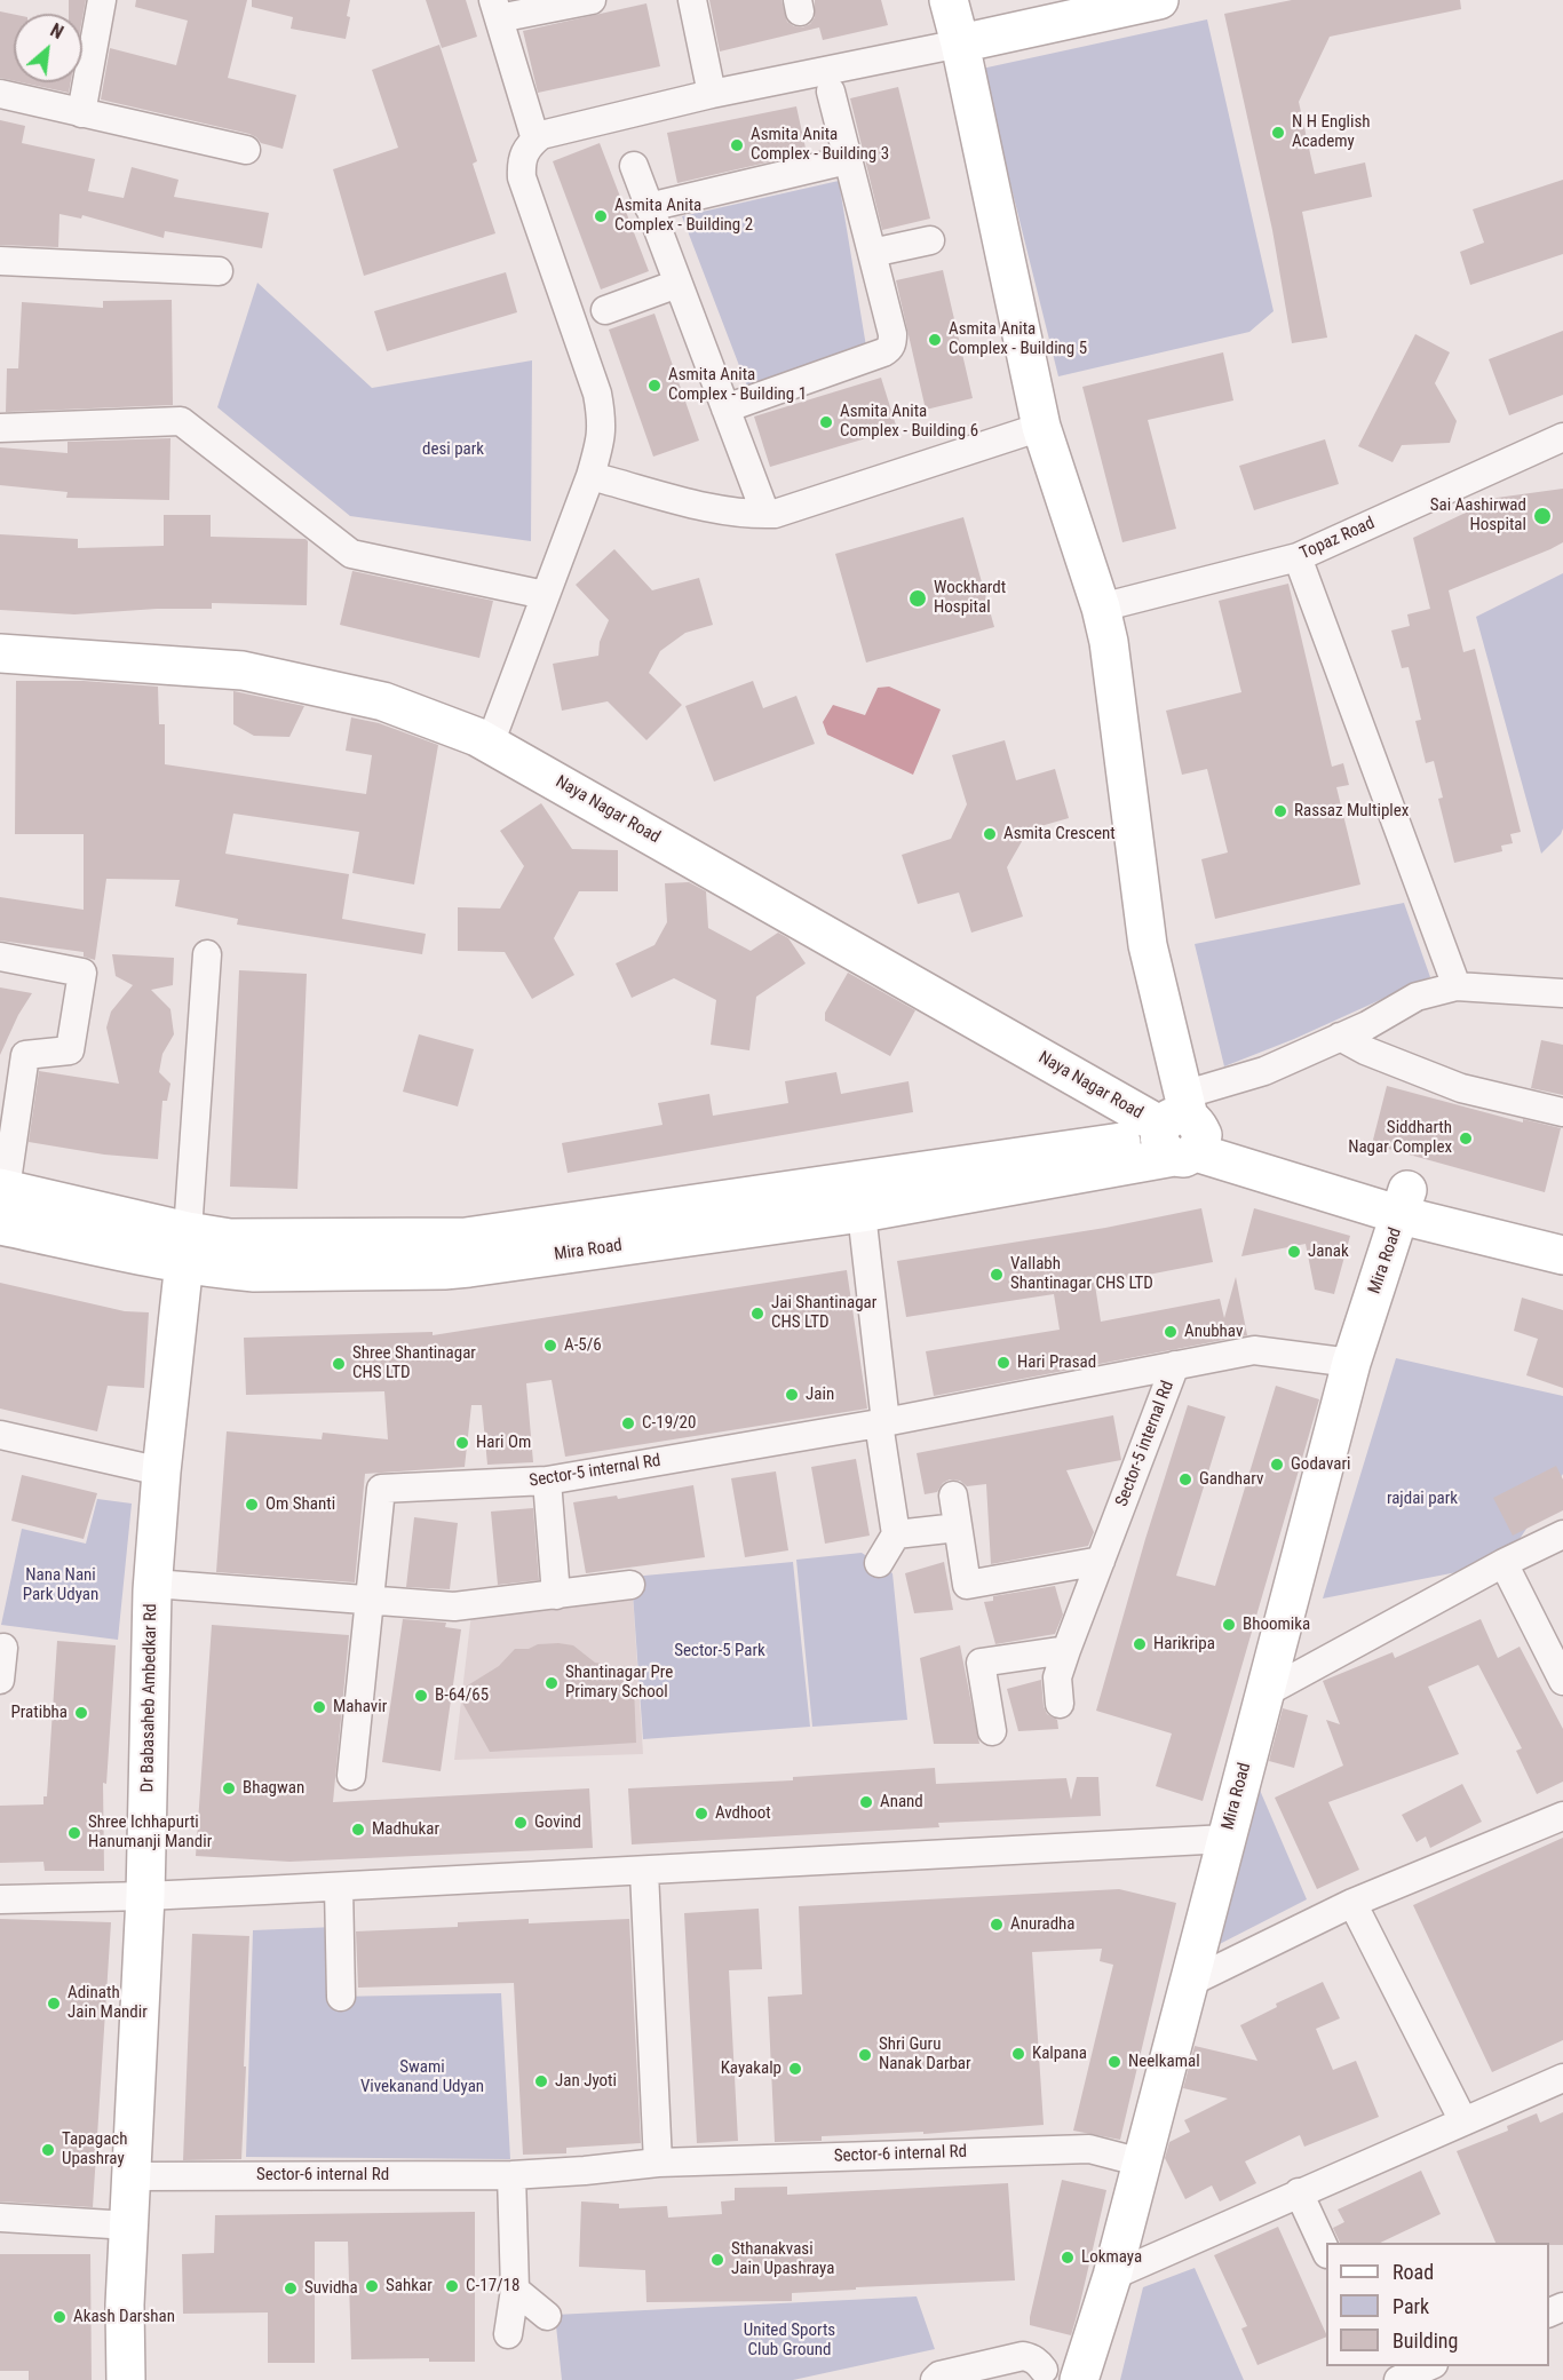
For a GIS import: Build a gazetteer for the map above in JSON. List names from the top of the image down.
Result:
{
  "streets": {
    "street": [
      "Topaz Road",
      "Naya Nagar Road",
      "Mira Road",
      "Sector-5 internal Rd",
      "Dr Babasaheb Ambedkar Rd",
      "Sector-6 internal Rd"
    ]
  },
  "crossings": [
    ["Naya Nagar Road", "Mira Road"],
    ["Mira Road", "Sector-5 internal Rd"],
    ["Mira Road", "Dr Babasaheb Ambedkar Rd"],
    ["Mira Road", "Sector-6 internal Rd"],
    ["Dr Babasaheb Ambedkar Rd", "Sector-6 internal Rd"]
  ],
  "parks": [
    "desi park",
    "rajdai park",
    "Nana Nani Park Udyan",
    "Sector-5 Park",
    "Swami Vivekanand Udyan",
    "United Sports Club Ground"
  ],
  "places": [
    "N H English Academy",
    "Asmita Anita Complex - Building 3",
    "Asmita Anita Complex - Building 2",
    "Asmita Anita Complex - Building 5",
    "Asmita Anita Complex - Building 1",
    "Asmita Anita Complex - Building 6",
    "Sai Aashirwad Hospital",
    "Wockhardt Hospital",
    "Rassaz Multiplex",
    "Asmita Crescent",
    "Siddharth Nagar Complex",
    "Janak",
    "Vallabh Shantinagar CHS LTD",
    "Jai Shantinagar CHS LTD",
    "Anubhav",
    "A-5/6",
    "Hari Prasad",
    "Shree Shantinagar CHS LTD",
    "Jain",
    "C-19/20",
    "Hari Om",
    "Godavari",
    "Gandharv",
    "Om Shanti",
    "Bhoomika",
    "Harikripa",
    "Shantinagar Pre Primary School",
    "B-64/65",
    "Mahavir",
    "Pratibha",
    "Bhagwan",
    "Anand",
    "Avdhoot",
    "Govind",
    "Madhukar",
    "Shree Ichhapurti Hanumanji Mandir",
    "Anuradha",
    "Adinath Jain Mandir",
    "Kalpana",
    "Shri Guru Nanak Darbar",
    "Neelkamal",
    "Kayakalp",
    "Jan Jyoti",
    "Tapagach Upashray",
    "Lokmaya",
    "Sthanakvasi Jain Upashraya",
    "Sahkar",
    "C-17/18",
    "Suvidha",
    "Akash Darshan"
  ],
  "legend": ["Road", "Park", "Building"],
  "north": "top right"
}
